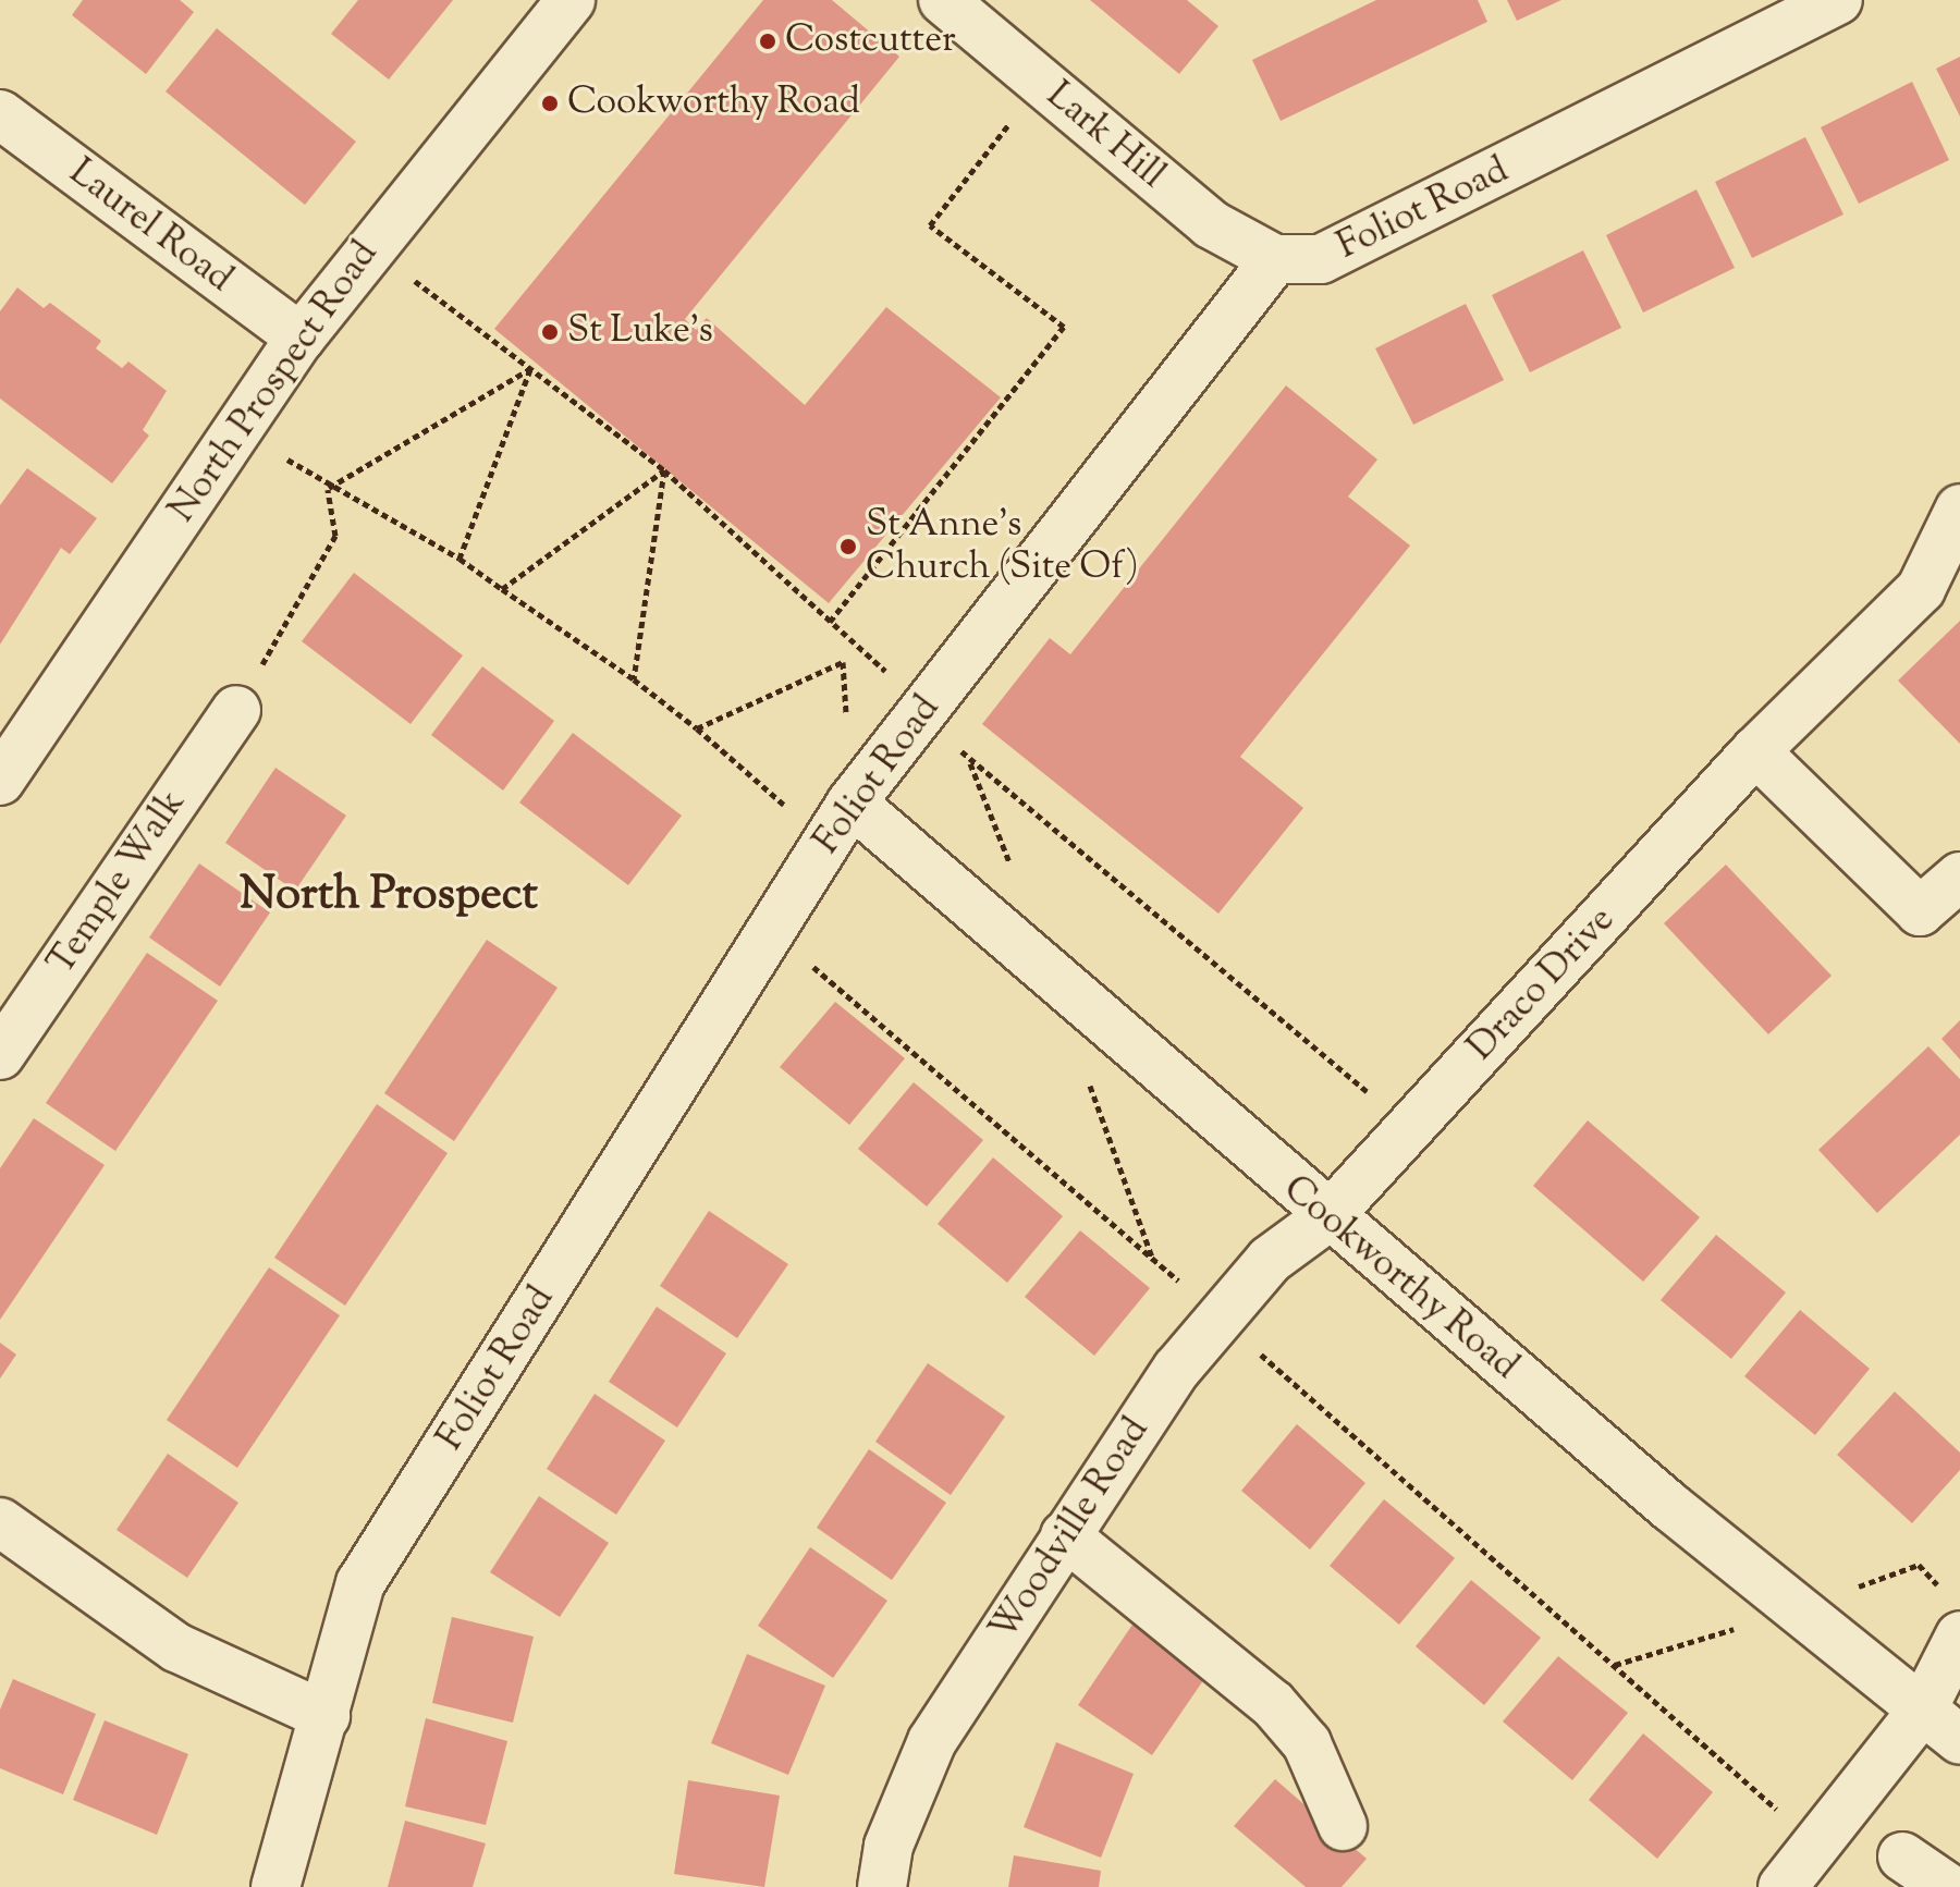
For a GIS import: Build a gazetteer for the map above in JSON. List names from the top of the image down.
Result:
{
  "streets": {
    "street": [
      "Lark Hill",
      "Foliot Road",
      "Laurel Road",
      "North Prospect Road",
      "Temple Walk",
      "Draco Drive",
      "Cookworthy Road",
      "Woodville Road"
    ]
  },
  "crossings": [
    ["Lark Hill", "Foliot Road"],
    ["Foliot Road", "Cookworthy Road"],
    ["Laurel Road", "North Prospect Road"],
    ["Draco Drive", "Cookworthy Road"],
    ["Draco Drive", "Woodville Road"],
    ["Cookworthy Road", "Woodville Road"]
  ],
  "districts": ["North Prospect"],
  "places": [
    "Costcutter",
    "Cookworthy Road",
    "St Luke's",
    "St Anne's Church (Site Of)"
  ]
}
